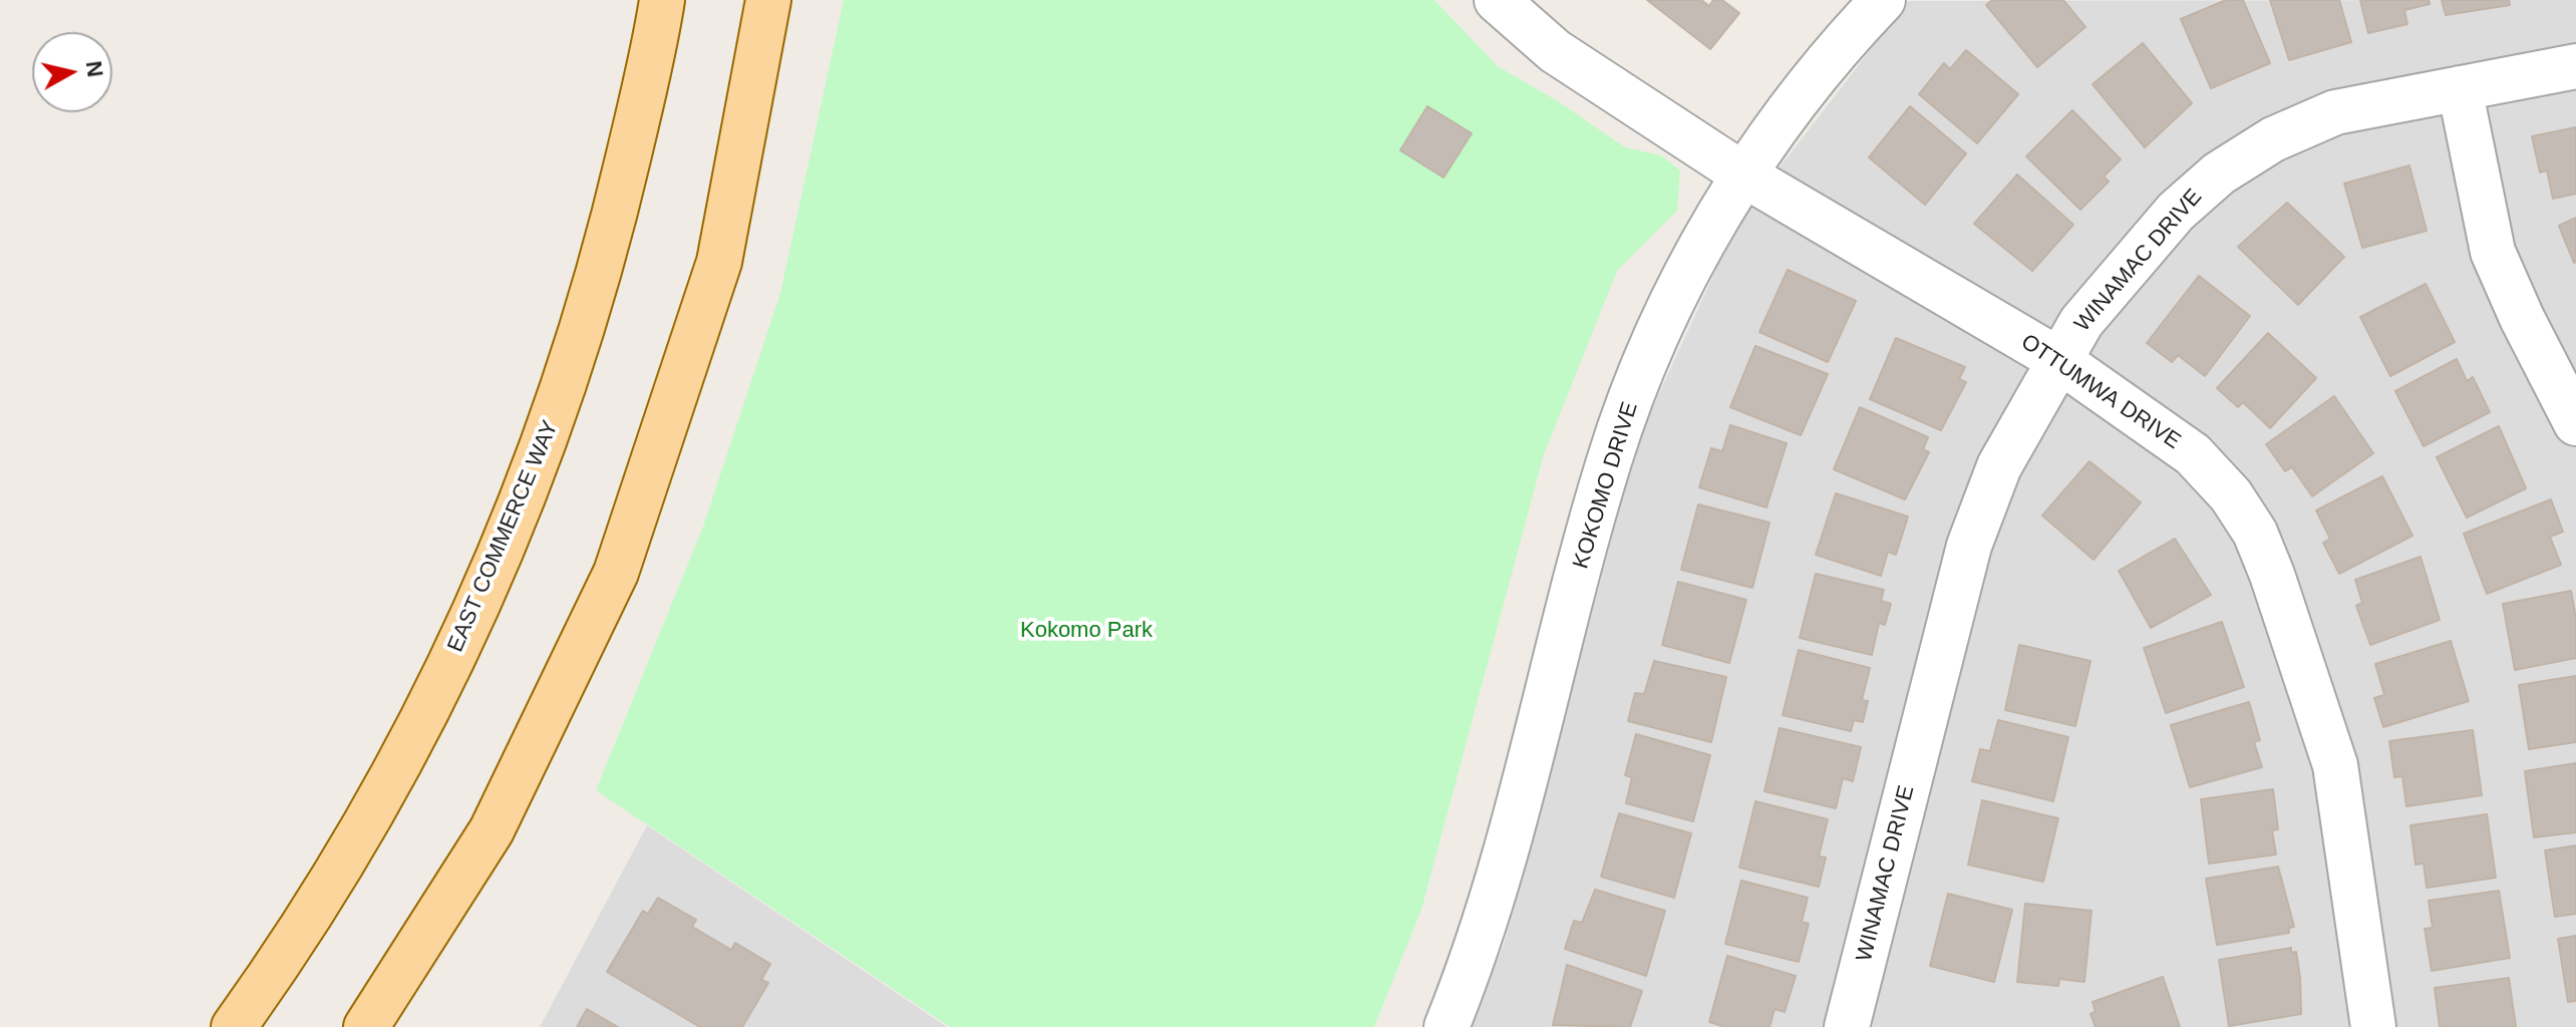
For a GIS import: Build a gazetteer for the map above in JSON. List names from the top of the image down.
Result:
{
  "streets": {
    "main road": ["EAST COMMERCE WAY"],
    "street": ["WINAMAC DRIVE", "OTTUMWA DRIVE", "KOKOMO DRIVE"]
  },
  "crossings": [
    ["WINAMAC DRIVE", "OTTUMWA DRIVE"],
    ["OTTUMWA DRIVE", "KOKOMO DRIVE"]
  ],
  "parks": ["Kokomo Park"],
  "north": "right"
}
